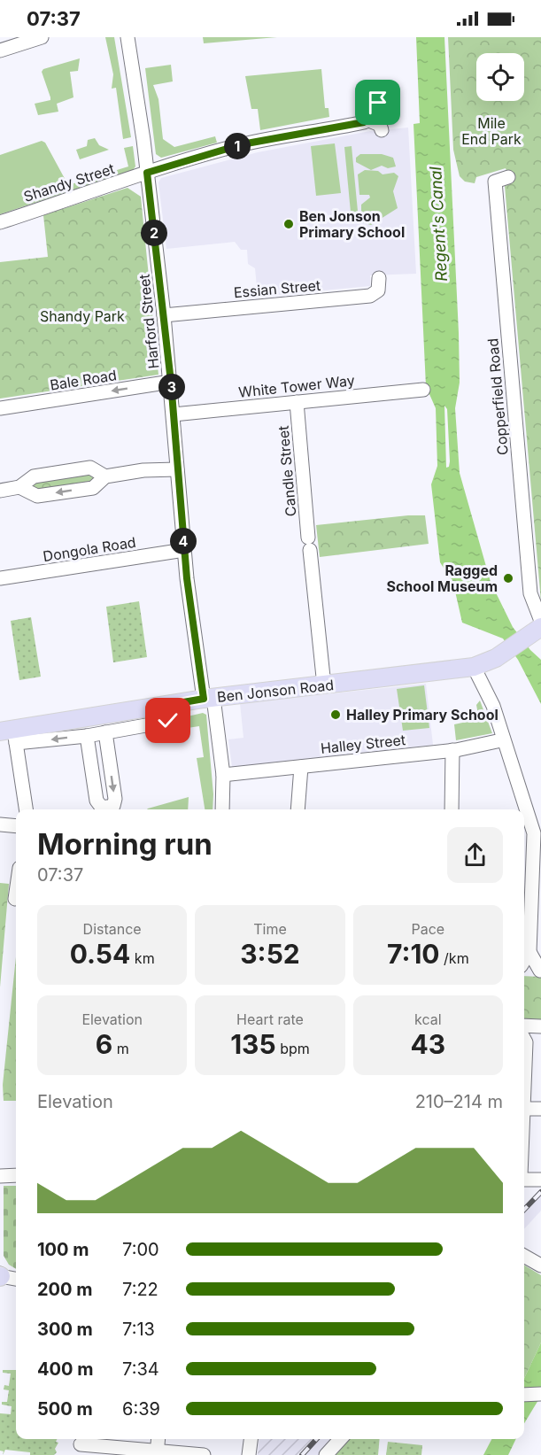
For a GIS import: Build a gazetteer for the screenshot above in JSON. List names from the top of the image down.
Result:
{
  "streets": {
    "main road": ["Ben Jonson Road"],
    "street": [
      "Shandy Street",
      "Essian Street",
      "Harford Street",
      "Bale Road",
      "White Tower Way",
      "Copperfield Road",
      "Candle Street",
      "Dongola Road",
      "Halley Street"
    ]
  },
  "crossings": [
    ["Shandy Street", "Harford Street"],
    ["Essian Street", "Harford Street"],
    ["Harford Street", "Bale Road"],
    ["Harford Street", "White Tower Way"],
    ["Harford Street", "Dongola Road"],
    ["Harford Street", "Ben Jonson Road"],
    ["Harford Street", "Halley Street"],
    ["White Tower Way", "Candle Street"],
    ["Candle Street", "Ben Jonson Road"]
  ],
  "water": ["Regent's Canal"],
  "parks": ["Mile End Park", "Shandy Park"],
  "places": ["Ben Jonson Primary School", "Ragged School Museum", "Halley Primary School"],
  "page": {
    "status": "07:37",
    "pins": [
      "1",
      "2",
      "3",
      "4"
    ],
    "heading": ["Morning run", "07:37"],
    "stats": [
      ["Distance", "0.54 km"],
      ["Time", "3:52"],
      ["Pace", "7:10 /km"],
      ["Elevation", "6 m"],
      ["Heart rate", "135 bpm"],
      ["kcal", "43"]
    ],
    "chart": ["Elevation", "210–214 m"],
    "list": [
      {
        "name": "100 m",
        "note": "7:00"
      },
      {
        "name": "200 m",
        "note": "7:22"
      },
      {
        "name": "300 m",
        "note": "7:13"
      },
      {
        "name": "400 m",
        "note": "7:34"
      },
      {
        "name": "500 m",
        "note": "6:39"
      }
    ]
  }
}
